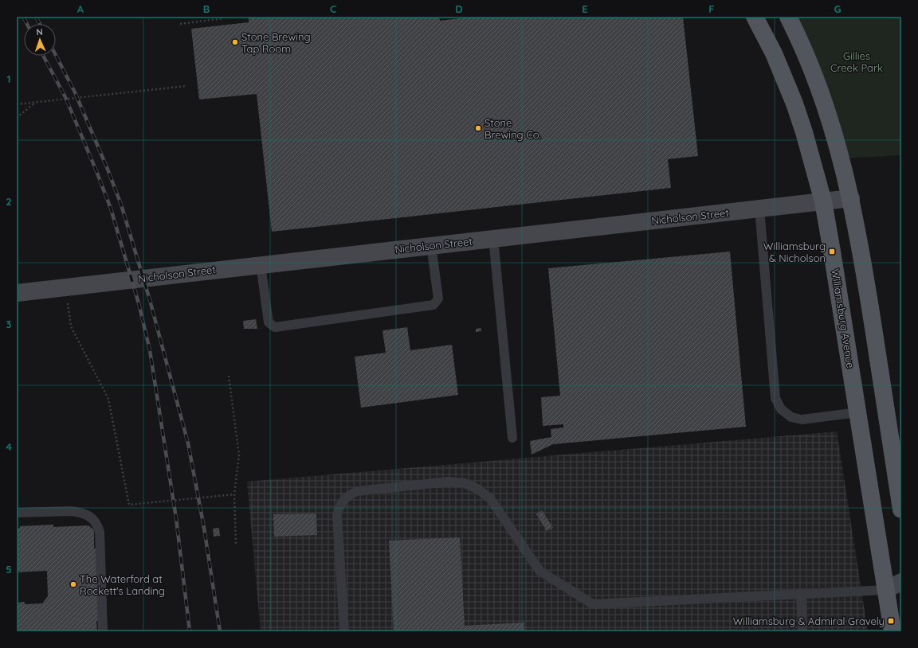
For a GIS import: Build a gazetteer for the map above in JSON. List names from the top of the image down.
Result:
{
  "streets": {
    "main road": ["Nicholson Street", "Williamsburg Avenue"]
  },
  "crossings": [
    ["Nicholson Street", "Williamsburg Avenue"]
  ],
  "parks": ["Gillies Creek Park"],
  "places": {
    "other": ["Stone Brewing Tap Room", "Stone Brewing Co.", "The Waterford at Rockett's Landing"],
    "transit": ["Williamsburg & Nicholson", "Williamsburg & Admiral Gravely"]
  },
  "north": "top",
  "grid": {
    "columns": [
      "A",
      "B",
      "C",
      "D",
      "E",
      "F",
      "G"
    ],
    "rows": [
      "1",
      "2",
      "3",
      "4",
      "5"
    ]
  }
}
